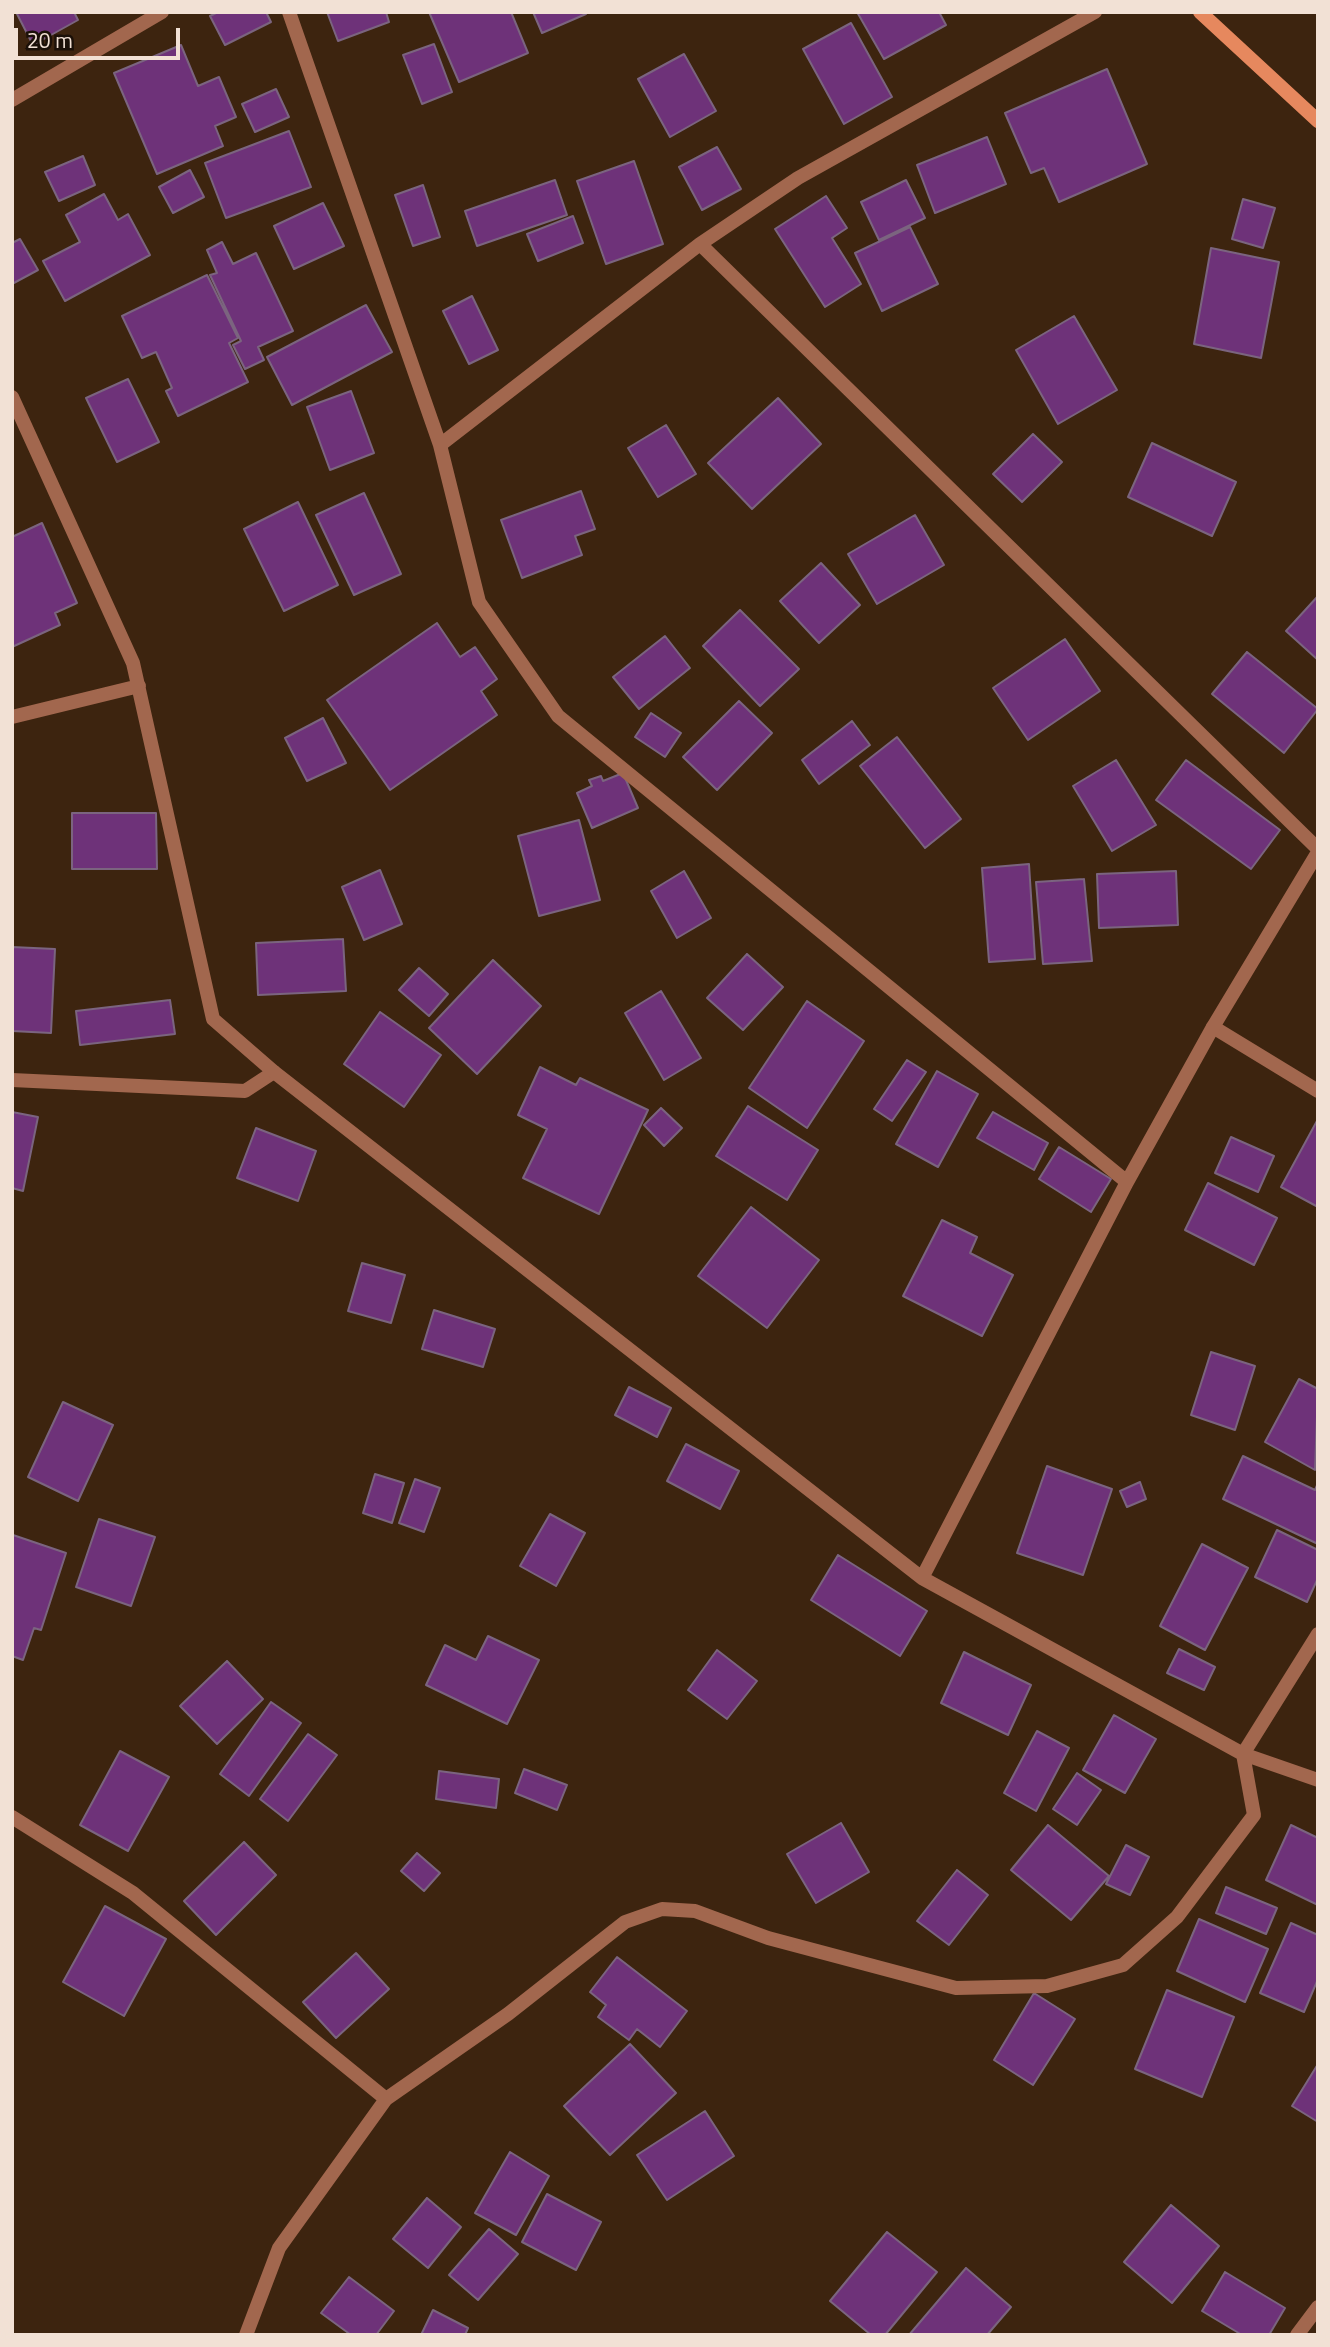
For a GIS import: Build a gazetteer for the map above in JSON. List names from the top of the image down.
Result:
{
  "scale_bar": "20 m"
}
